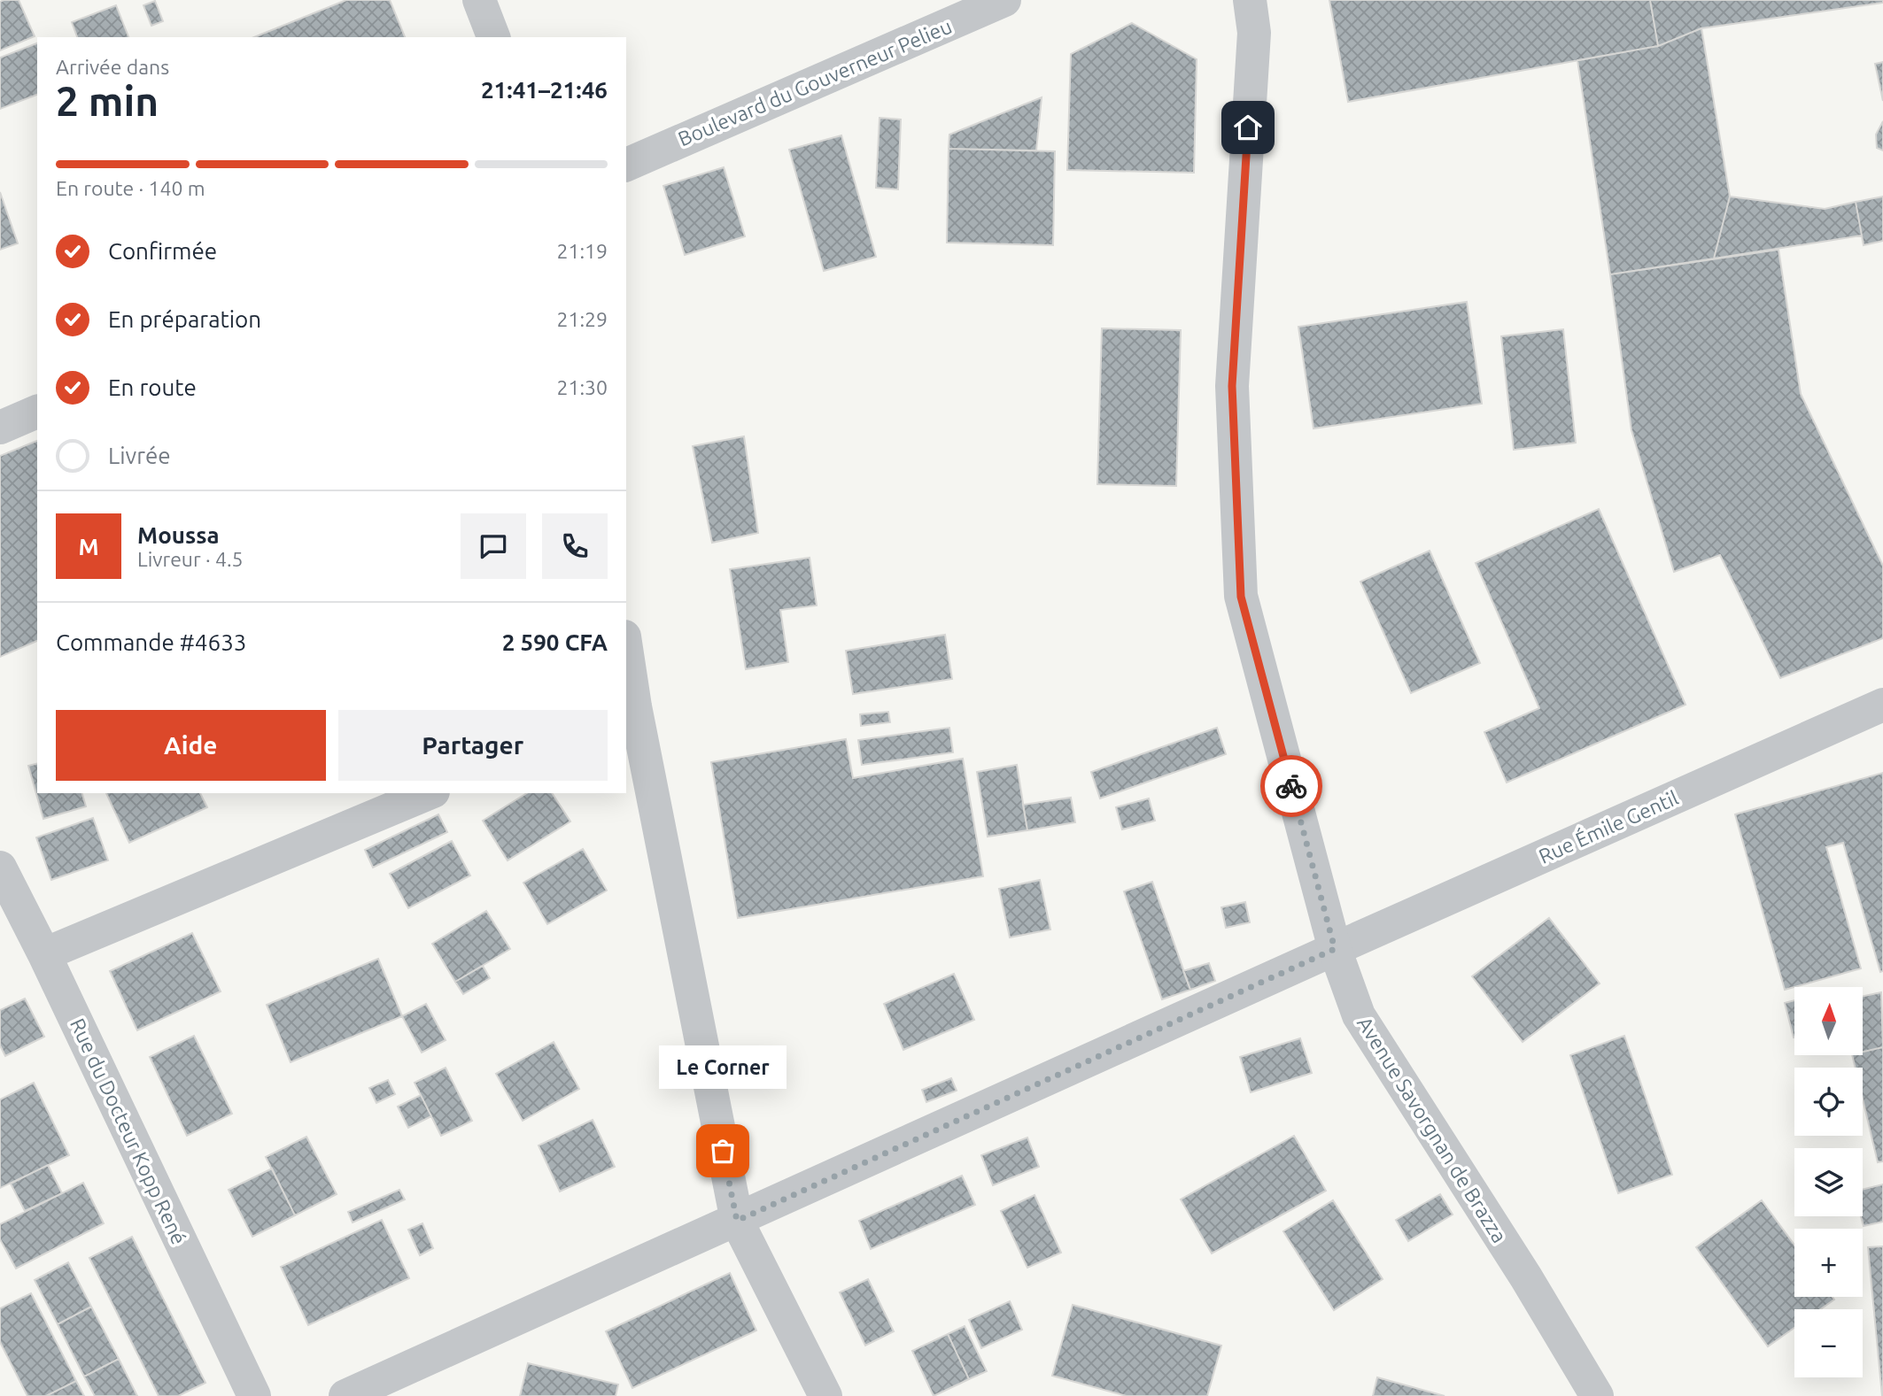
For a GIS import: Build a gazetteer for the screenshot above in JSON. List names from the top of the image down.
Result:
{
  "streets": {
    "street": [
      "Boulevard du Gouverneur Pelieu",
      "Rue Émile Gentil",
      "Avenue Savorgnan de Brazza",
      "Rue du Docteur Kopp René"
    ]
  },
  "crossings": [
    ["Rue Émile Gentil", "Avenue Savorgnan de Brazza"]
  ],
  "places": ["Le Corner"],
  "north": "top",
  "page": {
    "heading": ["2 min", "Arrivée dans", "21:41–21:46"],
    "panel": [
      "Moussa",
      "Livreur · 4.5",
      "Commande #4633",
      "2 590 CFA"
    ],
    "bar": "En route · 140 m",
    "list": [
      ["Confirmée", "21:19"],
      ["En préparation", "21:29"],
      ["En route", "21:30"],
      "Livrée"
    ],
    "round": "M",
    "buttons": ["Aide", "Partager"],
    "map_buttons": ["+", "−"],
    "bubble": "Le Corner"
  }
}
